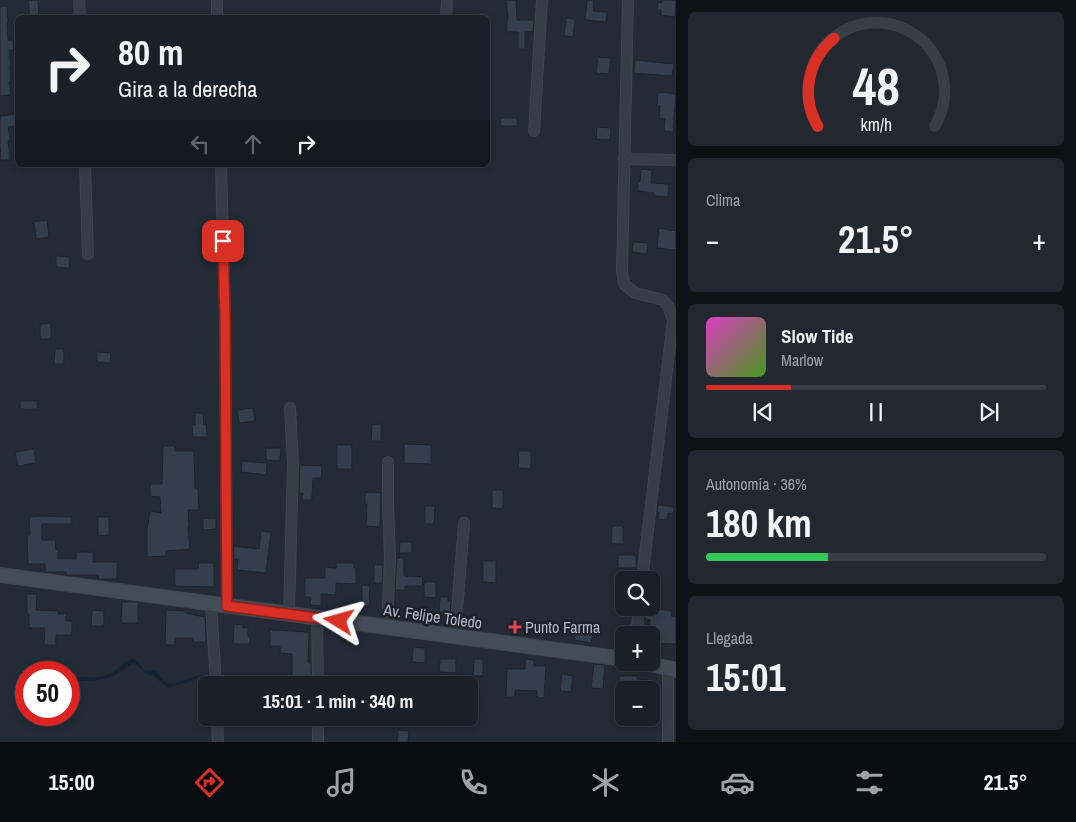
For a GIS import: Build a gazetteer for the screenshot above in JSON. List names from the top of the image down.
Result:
{
  "streets": {
    "main road": ["Av. Felipe Toledo"]
  },
  "places": {
    "health": ["Punto Farma"]
  },
  "page": {
    "turn": ["80 m", "Gira a la derecha"],
    "tile": [
      "Clima",
      ["Autonomía · 36%", "180 km"],
      ["Llegada", "15:01"]
    ],
    "heat": ["−", "21.5°", "+"],
    "song": ["Slow Tide", "Marlow"],
    "map_buttons": ["+", "−"],
    "limit": "50",
    "trip": "15:01 · 1 min · 340 m",
    "tabs": ["15:00", "21.5°"],
    "gauge": ["48", "km/h"]
  }
}
